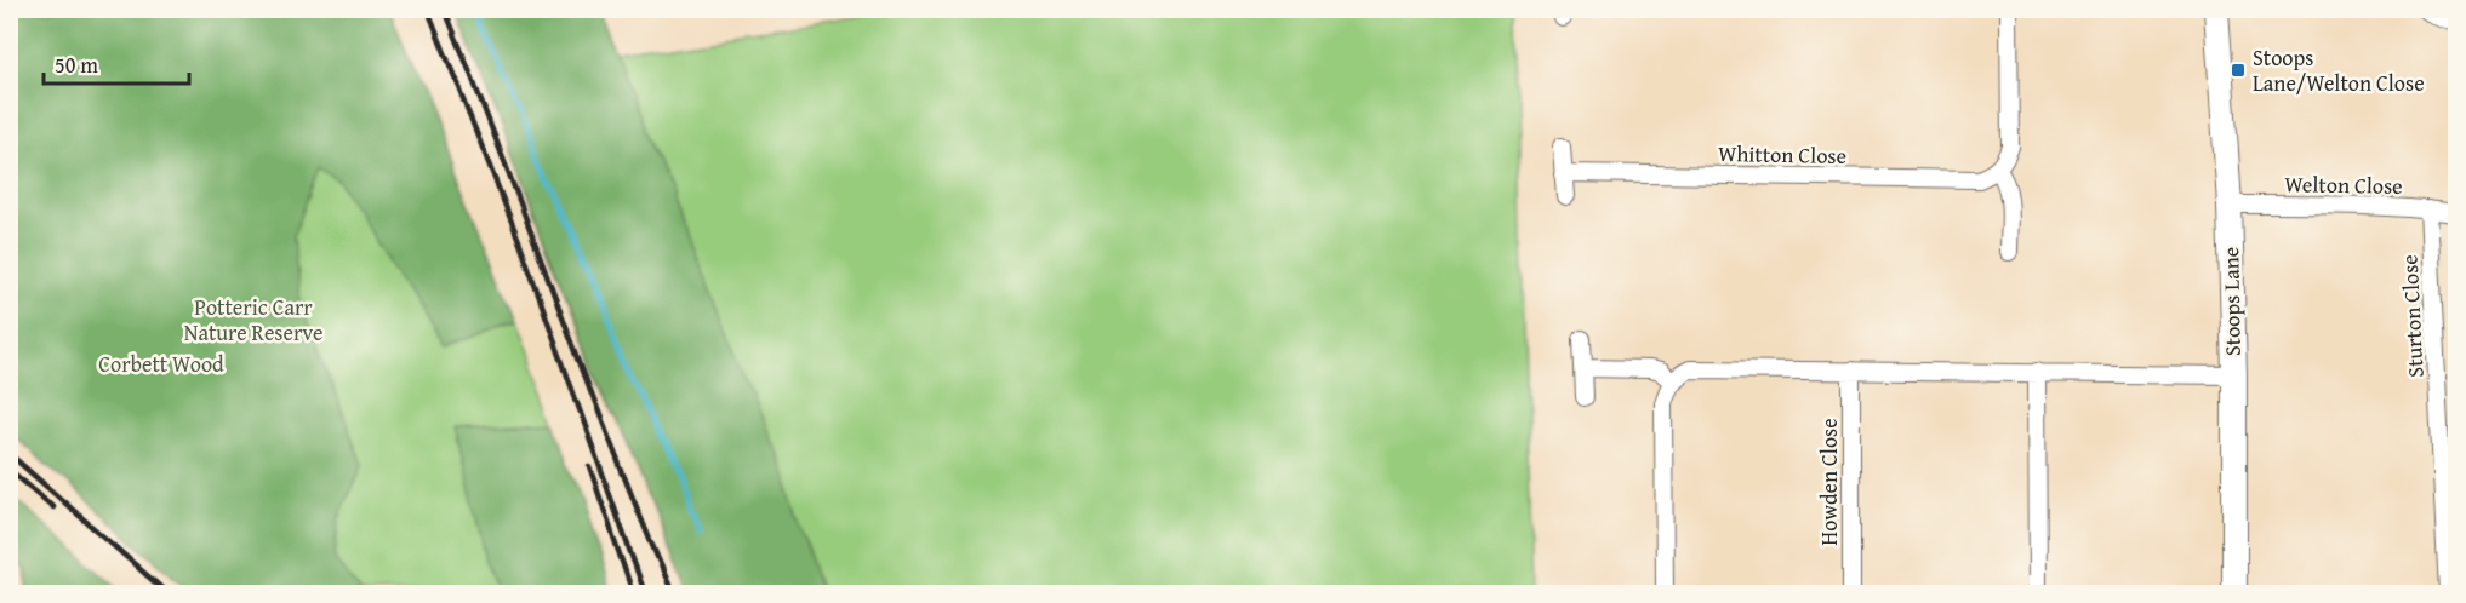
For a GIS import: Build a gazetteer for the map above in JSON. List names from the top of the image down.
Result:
{
  "streets": {
    "street": [
      "Whitton Close",
      "Welton Close",
      "Stoops Lane",
      "Sturton Close",
      "Howden Close"
    ]
  },
  "crossings": [
    ["Welton Close", "Stoops Lane"],
    ["Welton Close", "Sturton Close"]
  ],
  "parks": ["Potteric Carr Nature Reserve", "Corbett Wood"],
  "places": {
    "transit": ["Stoops Lane/Welton Close"]
  },
  "scale_bar": "50 m"
}
